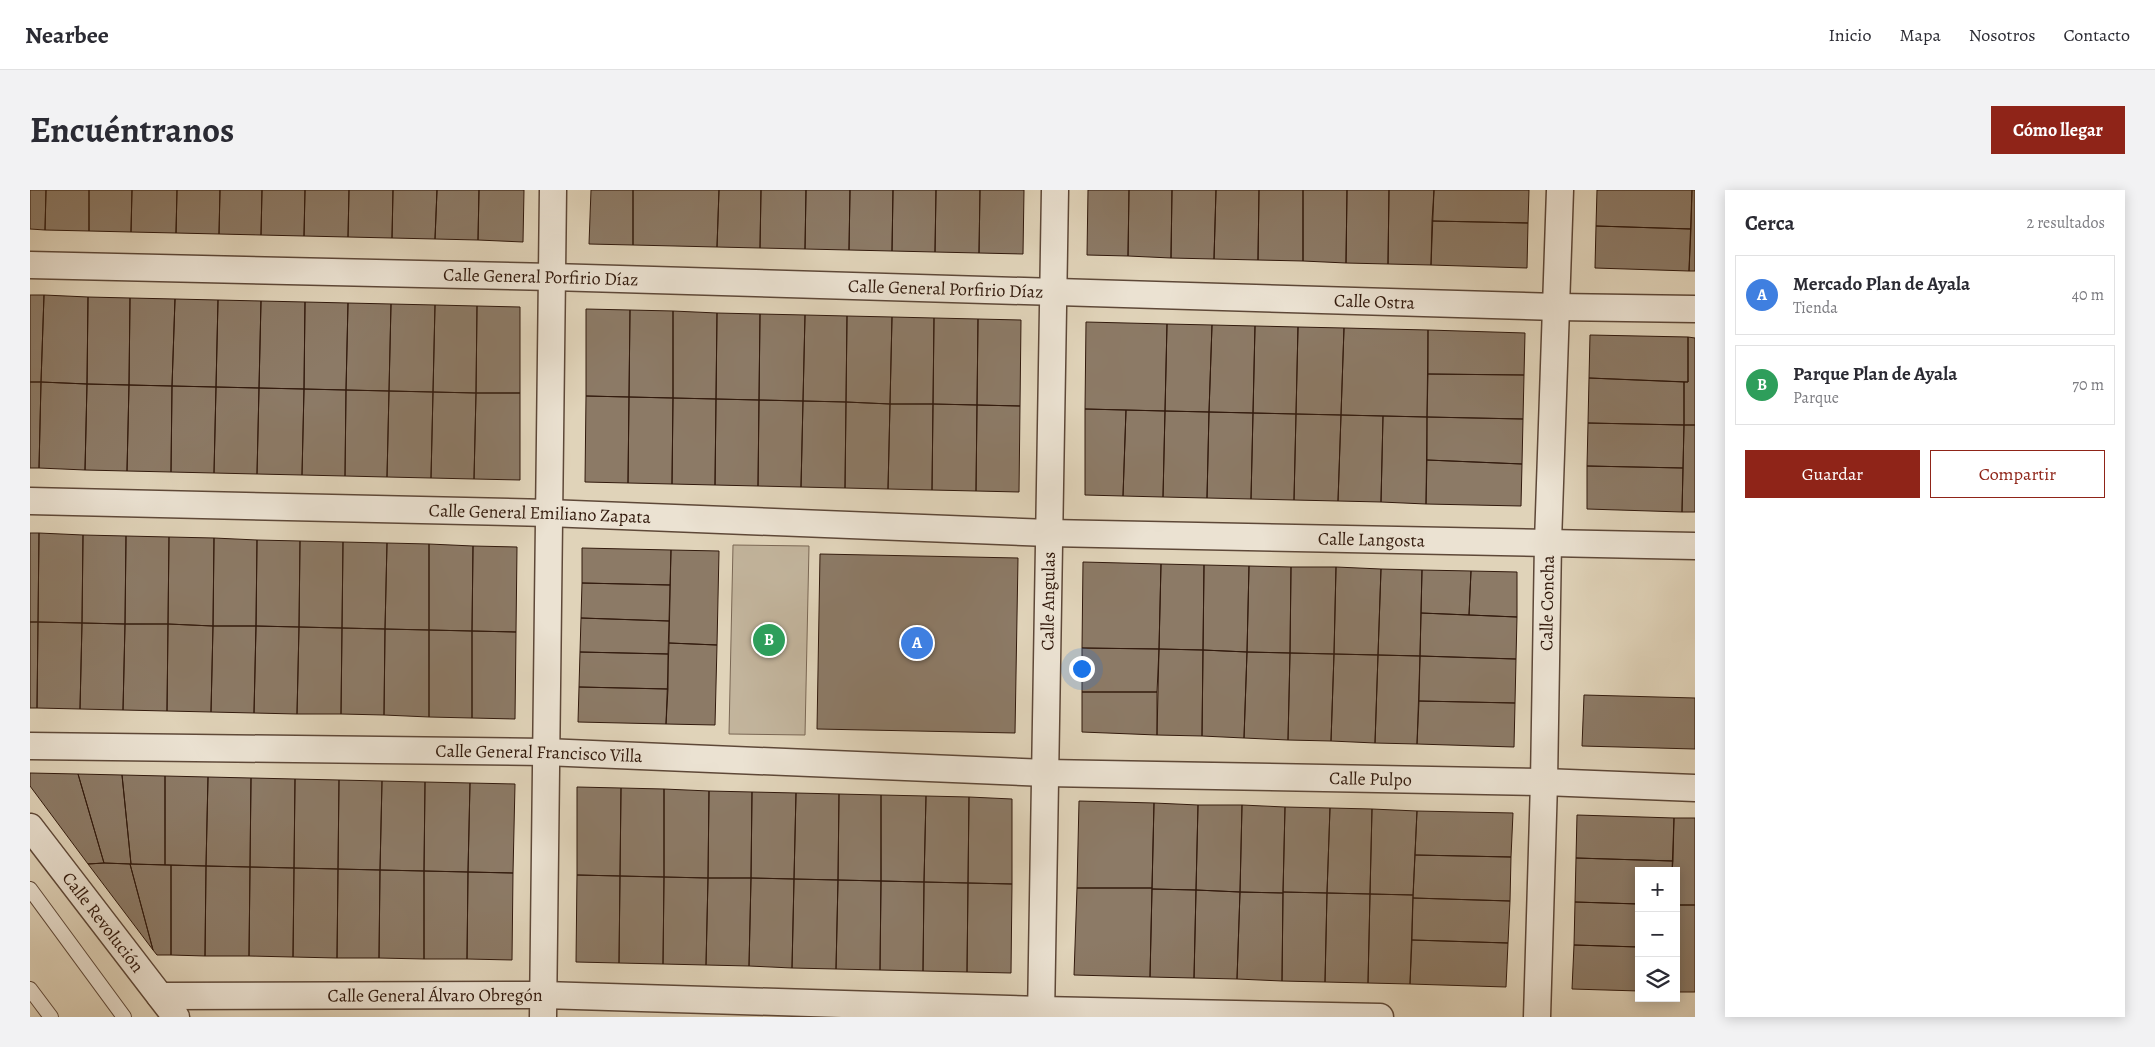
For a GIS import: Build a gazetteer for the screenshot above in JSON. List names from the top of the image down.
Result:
{
  "streets": {
    "street": [
      "Calle General Porfirio Díaz",
      "Calle Ostra",
      "Calle General Emiliano Zapata",
      "Calle Langosta",
      "Calle Angulas",
      "Calle Concha",
      "Calle General Francisco Villa",
      "Calle Pulpo",
      "Calle Revolución",
      "Calle General Álvaro Obregón"
    ]
  },
  "crossings": [
    ["Calle General Porfirio Díaz", "Calle Ostra"],
    ["Calle General Porfirio Díaz", "Calle Angulas"],
    ["Calle Ostra", "Calle Angulas"],
    ["Calle Ostra", "Calle Concha"],
    ["Calle General Emiliano Zapata", "Calle Langosta"],
    ["Calle General Emiliano Zapata", "Calle Angulas"],
    ["Calle Langosta", "Calle Angulas"],
    ["Calle Langosta", "Calle Concha"],
    ["Calle Angulas", "Calle General Francisco Villa"],
    ["Calle Angulas", "Calle Pulpo"],
    ["Calle Angulas", "Calle General Álvaro Obregón"],
    ["Calle Concha", "Calle Pulpo"],
    ["Calle General Francisco Villa", "Calle Pulpo"],
    ["Calle Revolución", "Calle General Álvaro Obregón"]
  ],
  "page": {
    "header": "Nearbee",
    "nav": [
      "Inicio",
      "Mapa",
      "Nosotros",
      "Contacto"
    ],
    "title": "Encuéntranos",
    "buttons": [
      "Cómo llegar",
      ["Guardar", "Compartir"]
    ],
    "heading": ["Cerca", "2 resultados"],
    "list": [
      {
        "mark": "A",
        "name": "Mercado Plan de Ayala",
        "note": "Tienda",
        "value": "40 m"
      },
      {
        "mark": "B",
        "name": "Parque Plan de Ayala",
        "note": "Parque",
        "value": "70 m"
      }
    ],
    "pins": ["B", "A"],
    "map_buttons": ["+", "−"]
  }
}
